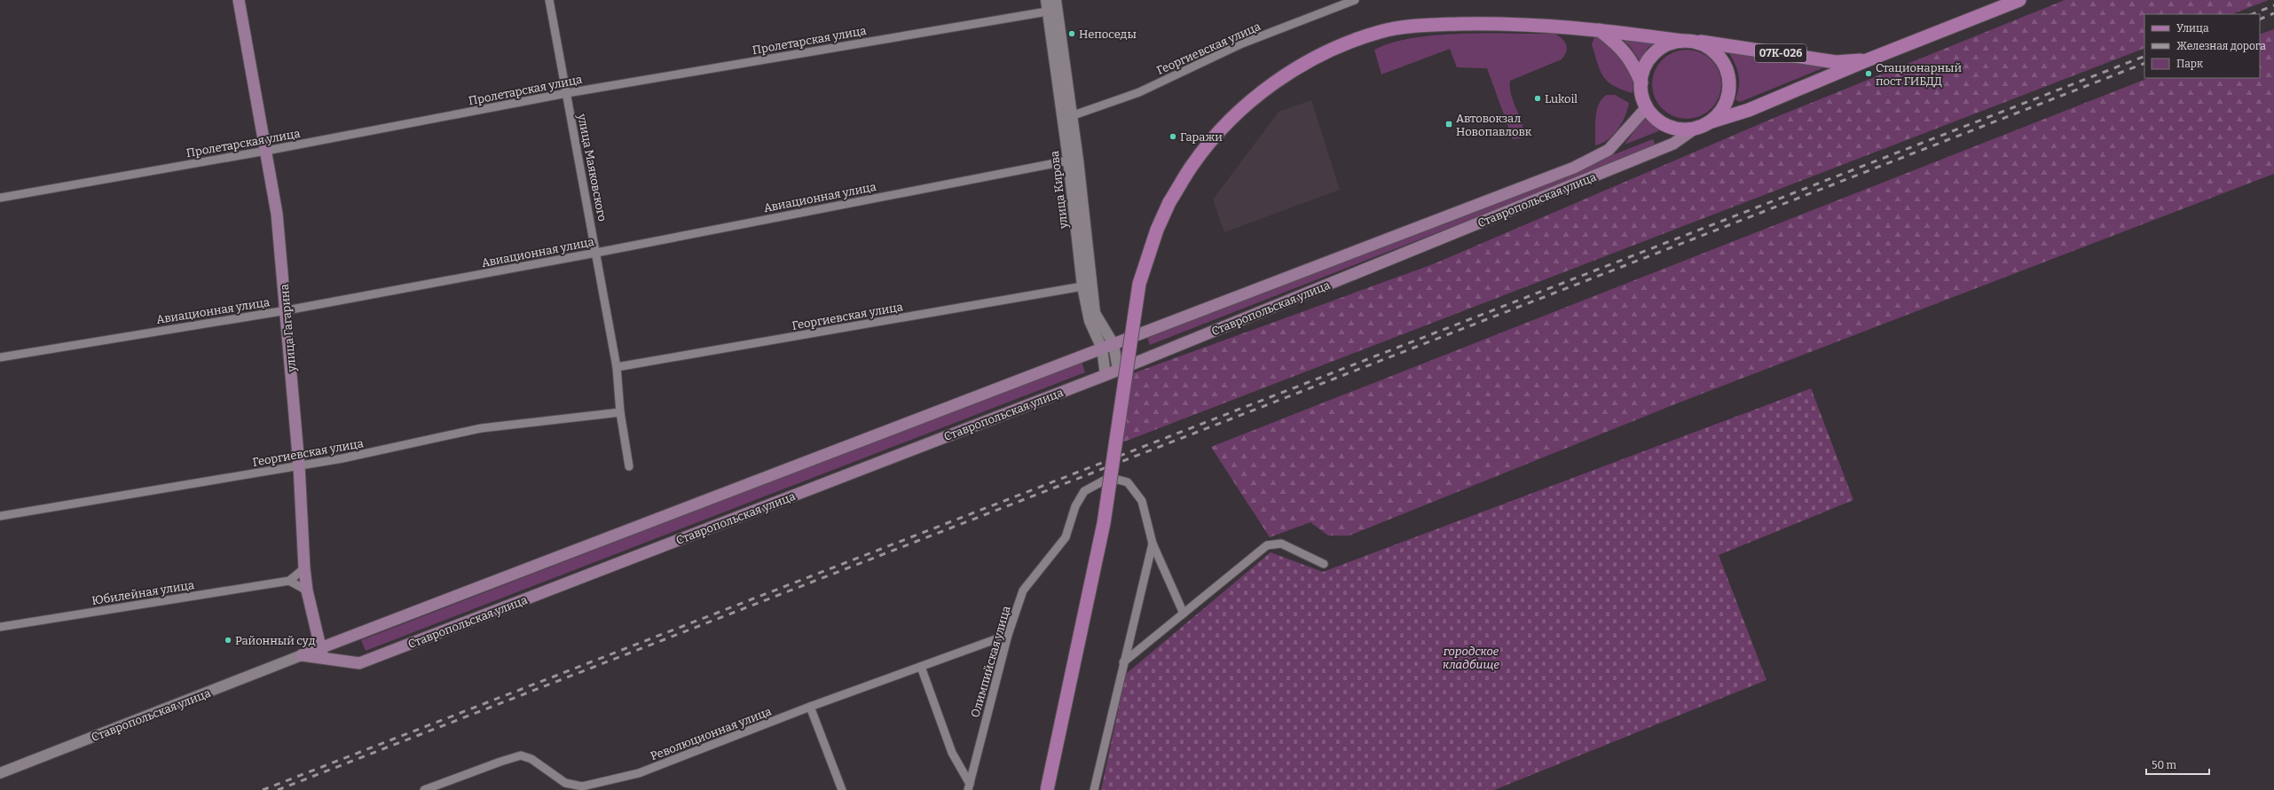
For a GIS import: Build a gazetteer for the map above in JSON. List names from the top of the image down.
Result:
{
  "streets": {
    "main road": ["07К-026", "Ставропольская улица", "улица Гагарина"],
    "street": [
      "Пролетарская улица",
      "Георгиевская улица",
      "улица Маяковского",
      "улица Кирова",
      "Авиационная улица",
      "Юбилейная улица",
      "Олимпийская улица",
      "Революционная улица"
    ]
  },
  "crossings": [
    ["Пролетарская улица", "улица Маяковского"],
    ["Пролетарская улица", "улица Кирова"],
    ["Пролетарская улица", "улица Гагарина"],
    ["Георгиевская улица", "улица Маяковского"],
    ["Георгиевская улица", "улица Кирова"],
    ["Георгиевская улица", "улица Гагарина"],
    ["07К-026", "Ставропольская улица"],
    ["улица Маяковского", "Авиационная улица"],
    ["улица Кирова", "Авиационная улица"],
    ["улица Кирова", "Ставропольская улица"],
    ["Авиационная улица", "улица Гагарина"],
    ["Ставропольская улица", "улица Гагарина"],
    ["Олимпийская улица", "Революционная улица"]
  ],
  "parks": ["городское кладбище"],
  "places": {
    "other": [
      "Непоседы",
      "Стационарный пост ГИБДД",
      "Lukoil",
      "Гаражи",
      "Районный суд"
    ],
    "transit": ["Автовокзал Новопавловк"]
  },
  "legend": ["Улица", "Железная дорога", "Парк"],
  "scale_bar": "50 m"
}
